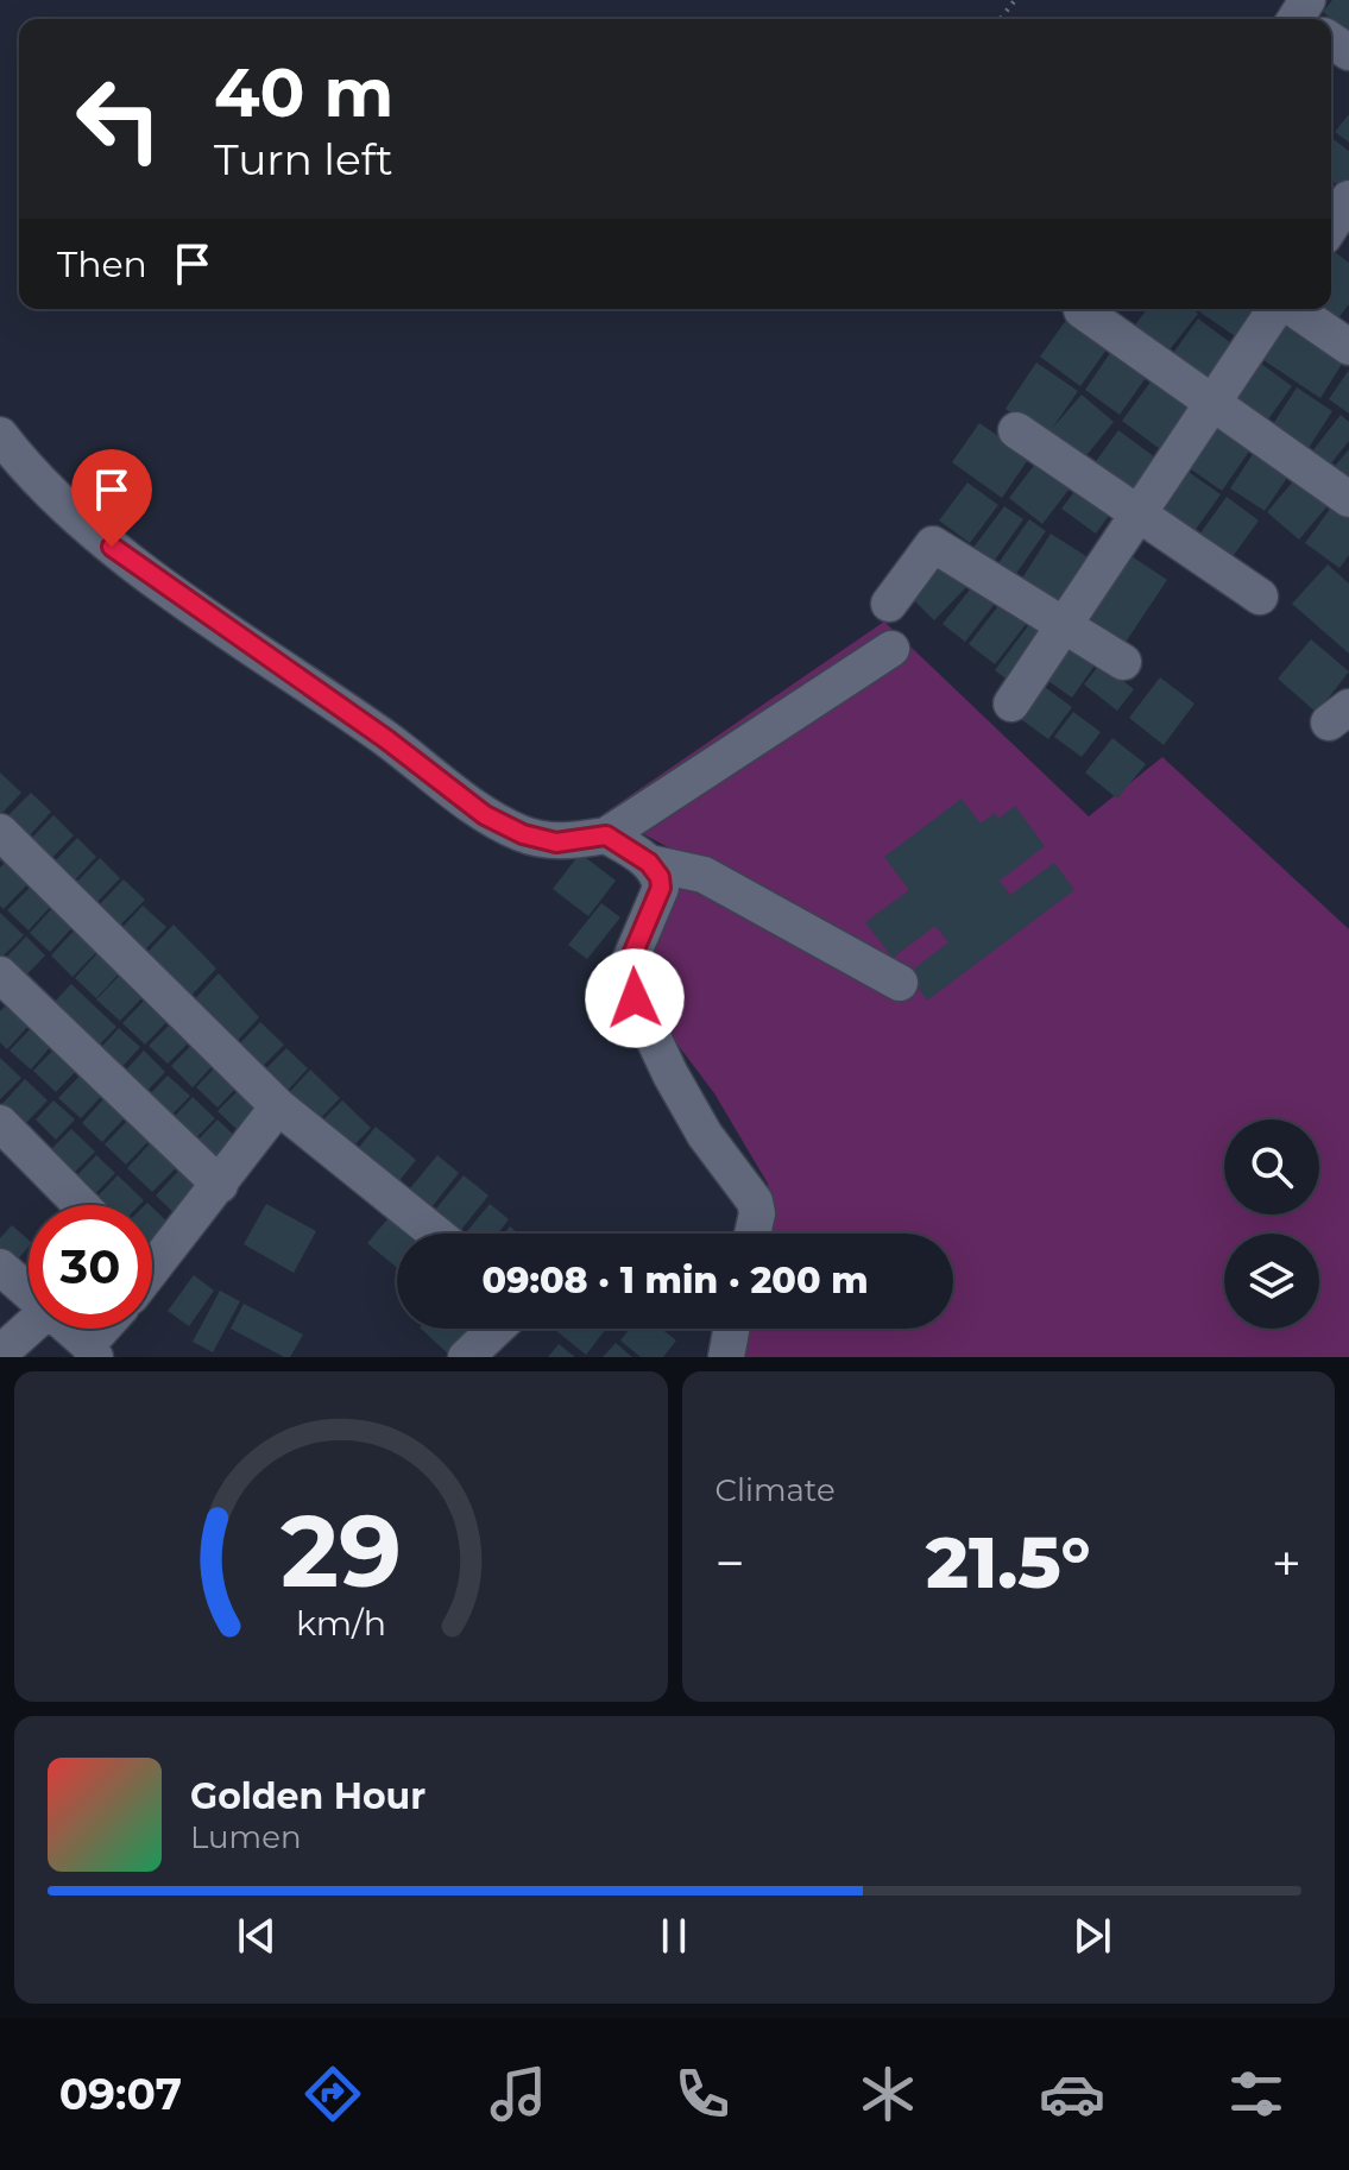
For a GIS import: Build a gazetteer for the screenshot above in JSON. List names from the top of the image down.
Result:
{
  "page": {
    "turn": ["40 m", "Turn left"],
    "then": "Then",
    "limit": "30",
    "trip": "09:08 · 1 min · 200 m",
    "tile": "Climate",
    "heat": ["−", "21.5°", "+"],
    "song": ["Golden Hour", "Lumen"],
    "tabs": "09:07",
    "gauge": ["29", "km/h"]
  }
}
